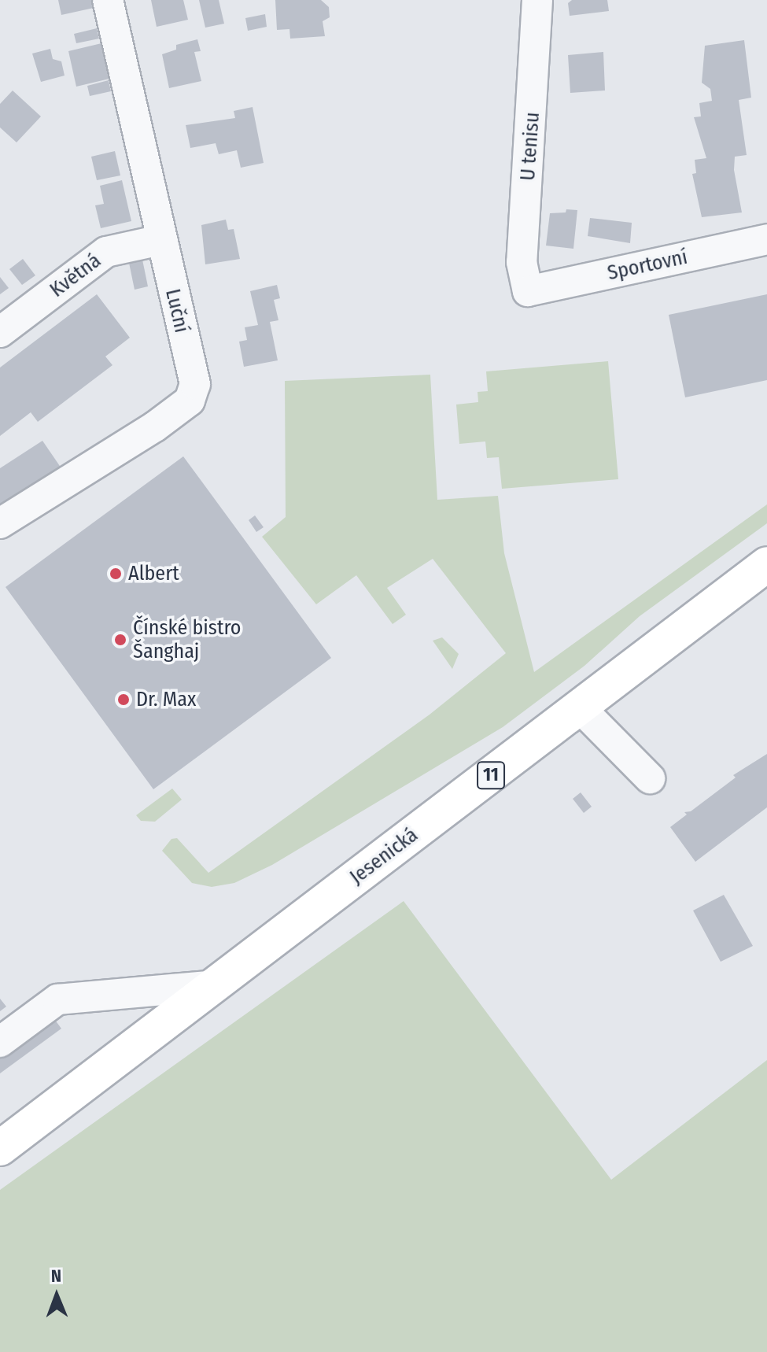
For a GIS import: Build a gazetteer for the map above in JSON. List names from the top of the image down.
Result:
{
  "streets": {
    "main road": ["11", "Jesenická"],
    "street": [
      "U tenisu",
      "Sportovní",
      "Květná",
      "Luční"
    ]
  },
  "crossings": [
    ["U tenisu", "Sportovní"],
    ["Květná", "Luční"]
  ],
  "places": ["Albert", "Čínské bistro Šanghaj", "Dr. Max"],
  "north": "top"
}
